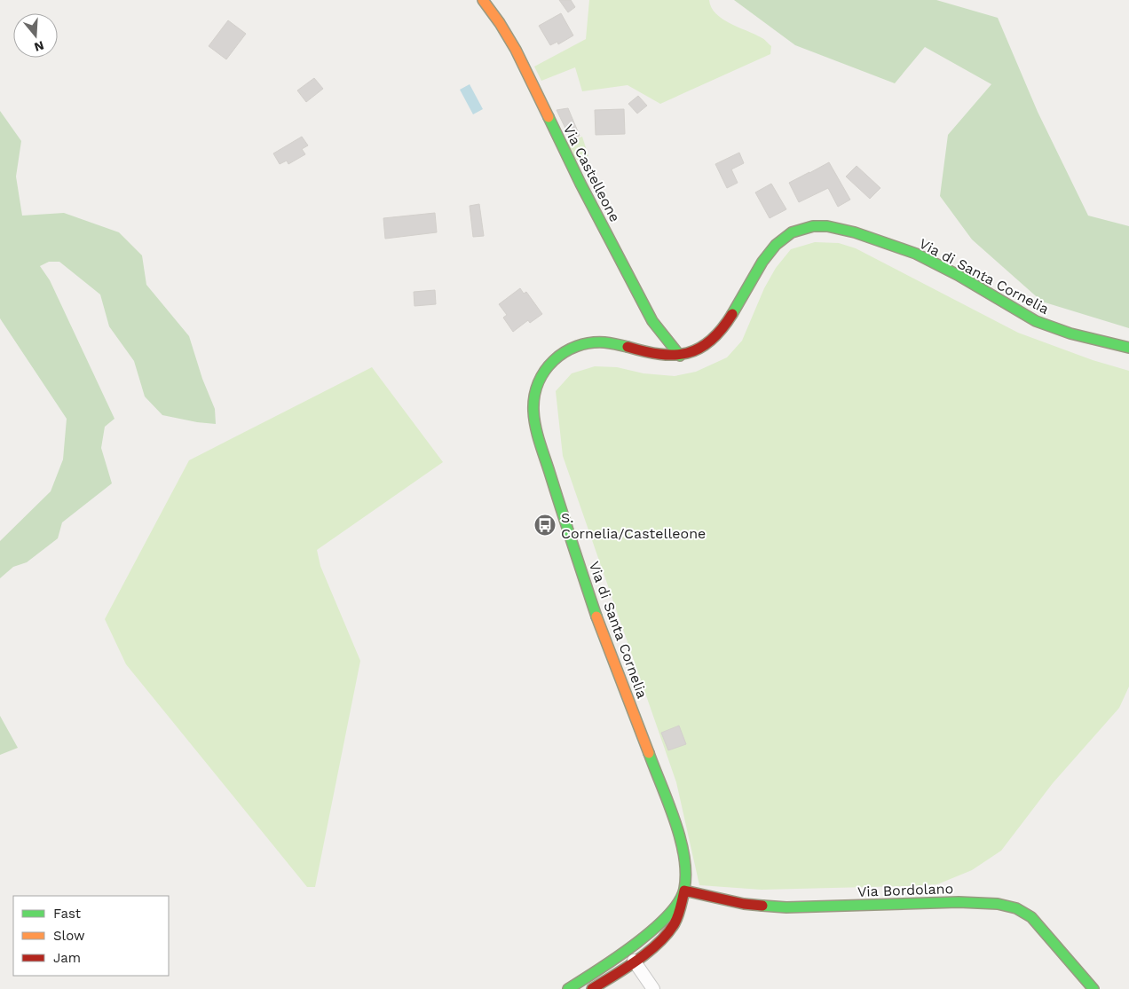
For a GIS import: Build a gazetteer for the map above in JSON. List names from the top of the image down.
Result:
{
  "streets": {
    "street": ["Via Castelleone", "Via di Santa Cornelia", "Via Bordolano"]
  },
  "crossings": [
    ["Via Castelleone", "Via di Santa Cornelia"],
    ["Via di Santa Cornelia", "Via Bordolano"]
  ],
  "places": {
    "bus stop": ["S. Cornelia/Castelleone"]
  },
  "legend": ["Fast", "Slow", "Jam"],
  "north": "bottom"
}
